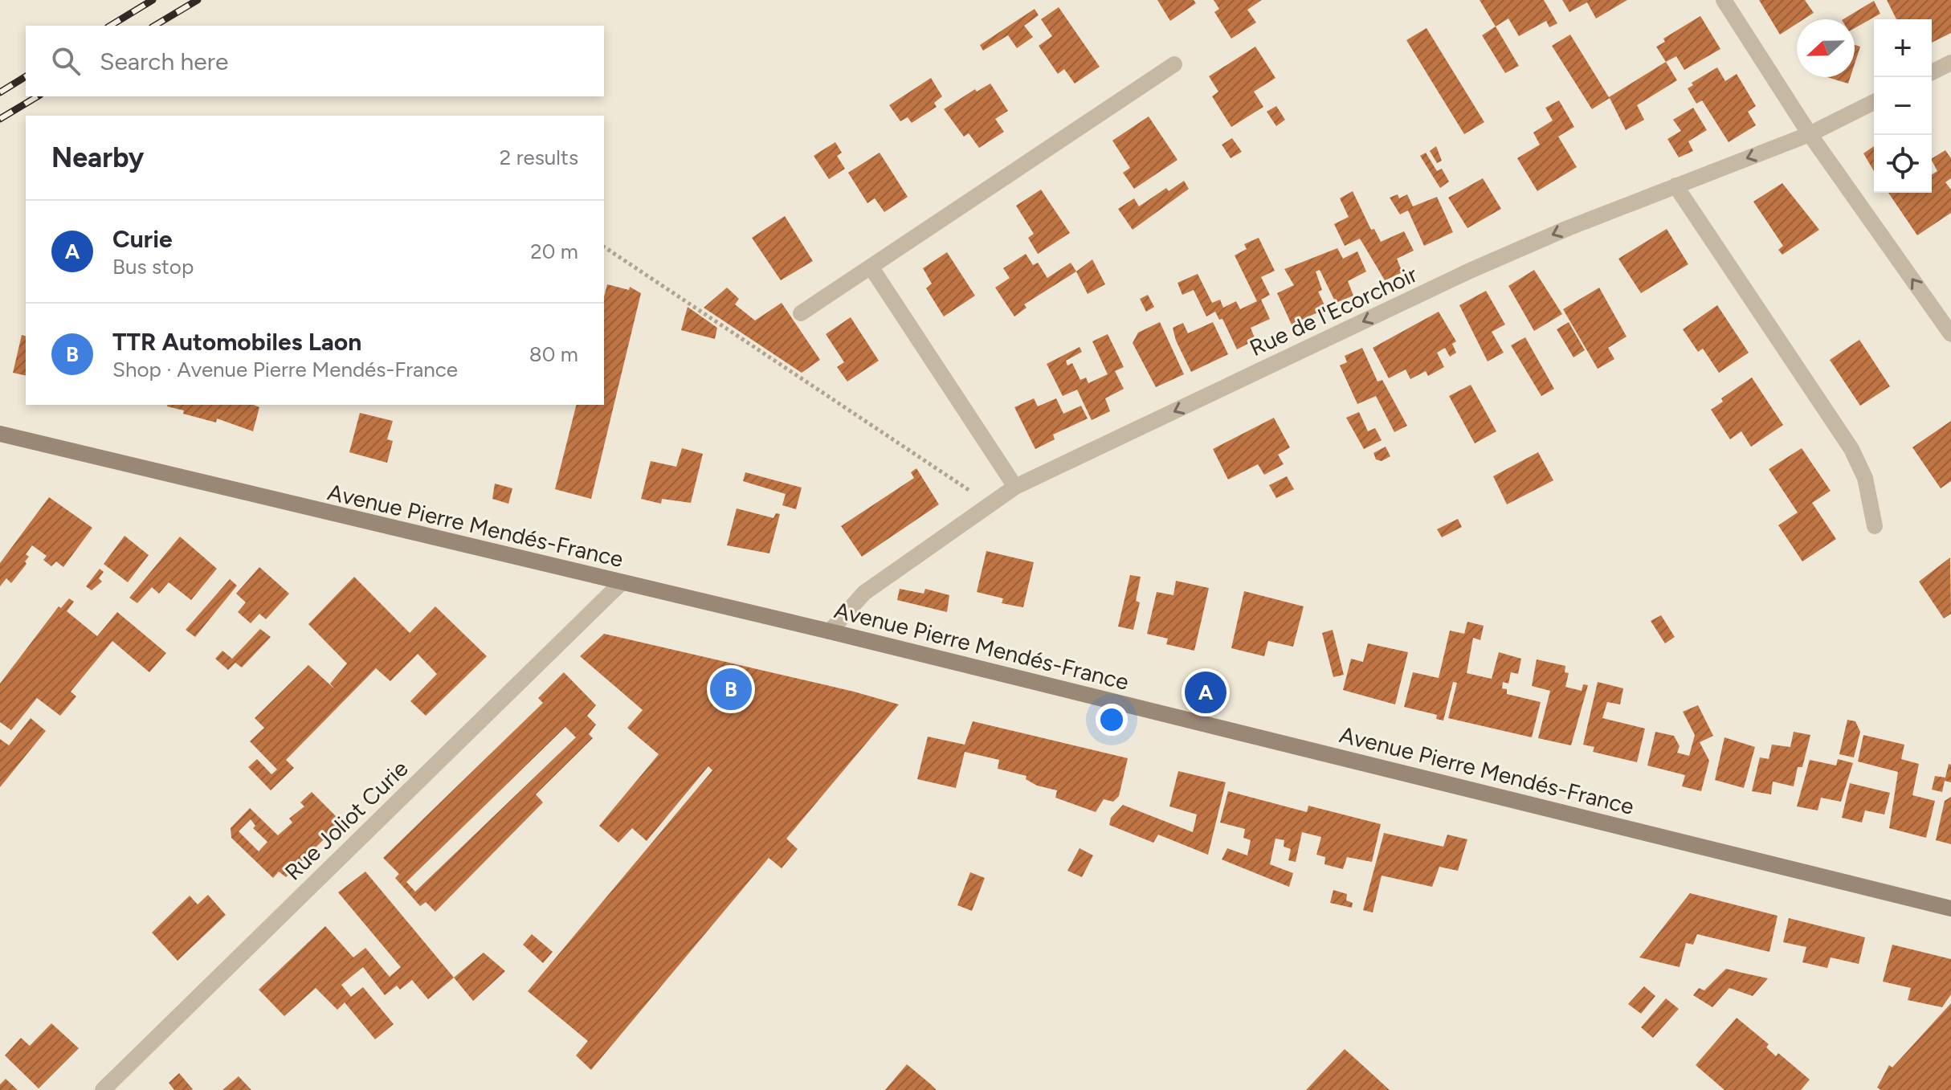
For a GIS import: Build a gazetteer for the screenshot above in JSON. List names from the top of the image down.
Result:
{
  "streets": {
    "main road": ["Avenue Pierre Mendés-France"],
    "street": ["Rue de l'Ecorchoir", "Rue Joliot Curie"]
  },
  "crossings": [
    ["Rue de l'Ecorchoir", "Avenue Pierre Mendés-France"],
    ["Avenue Pierre Mendés-France", "Rue Joliot Curie"]
  ],
  "one_way": ["Rue de l'Ecorchoir"],
  "north": "left",
  "page": {
    "map_buttons": ["+", "−"],
    "search": "Search here",
    "heading": ["Nearby", "2 results"],
    "list": [
      {
        "mark": "A",
        "name": "Curie",
        "note": "Bus stop",
        "value": "20 m"
      },
      {
        "mark": "B",
        "name": "TTR Automobiles Laon",
        "note": "Shop · Avenue Pierre Mendés-France",
        "value": "80 m"
      }
    ],
    "pins": ["B", "A"]
  }
}
